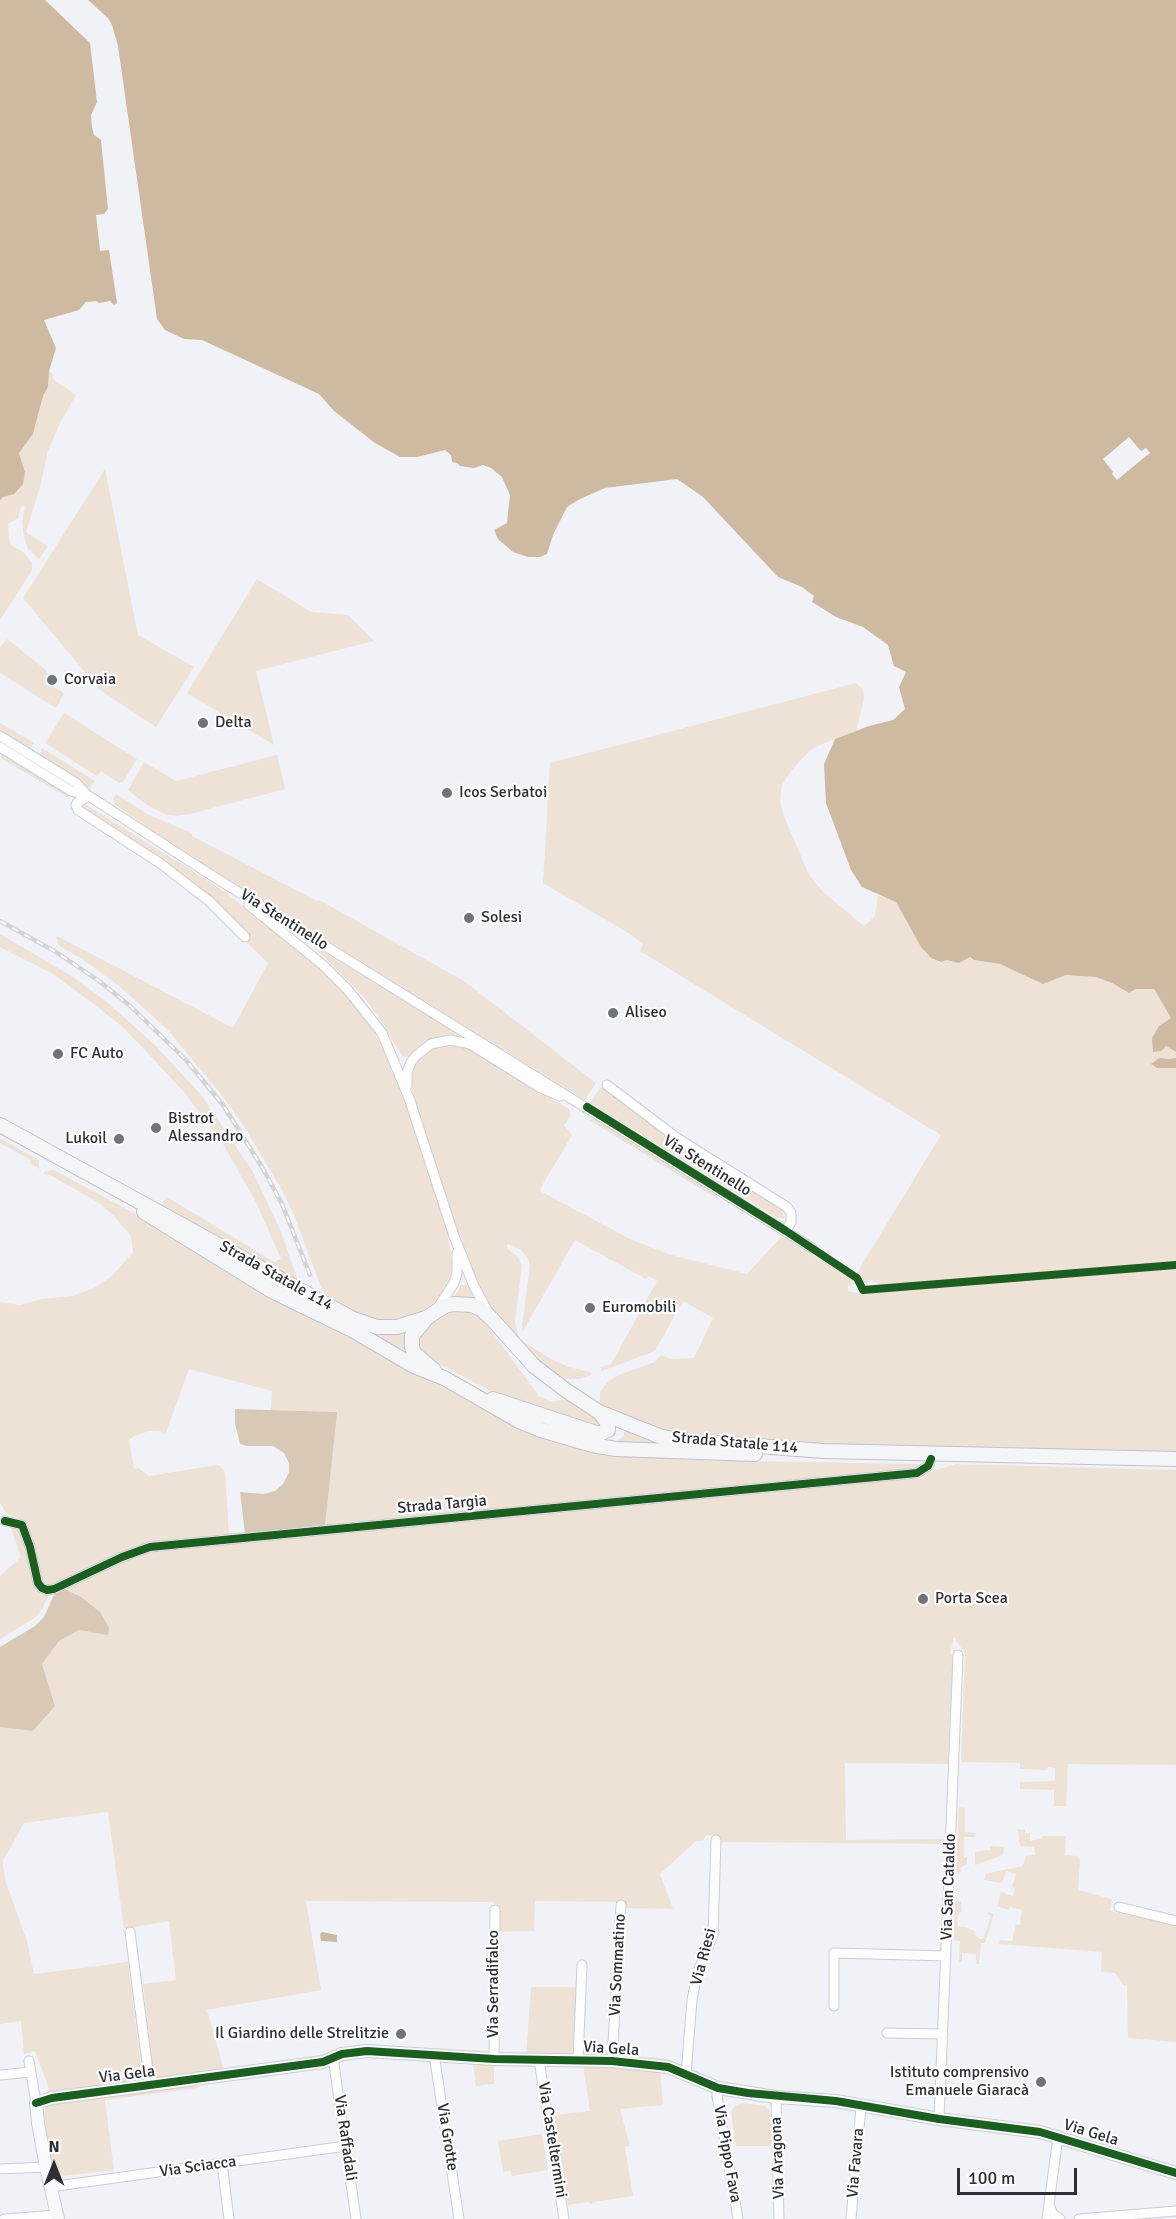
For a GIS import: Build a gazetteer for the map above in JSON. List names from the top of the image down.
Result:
{
  "streets": {
    "main road": ["Strada Statale 114"],
    "street": [
      "Via Stentinello",
      "Strada Targia",
      "Via San Cataldo",
      "Via Riesi",
      "Via Sommatino",
      "Via Serradifalco",
      "Via Gela",
      "Via Grotte",
      "Via Raffadali",
      "Via Casteltermini",
      "Via Pippo Fava",
      "Via Aragona",
      "Via Favara",
      "Via Sciacca"
    ]
  },
  "crossings": [
    ["Strada Statale 114", "Strada Targia"],
    ["Via San Cataldo", "Via Gela"],
    ["Via Riesi", "Via Gela"],
    ["Via Sommatino", "Via Gela"],
    ["Via Serradifalco", "Via Gela"],
    ["Via Gela", "Via Grotte"],
    ["Via Gela", "Via Raffadali"],
    ["Via Gela", "Via Casteltermini"],
    ["Via Gela", "Via Pippo Fava"],
    ["Via Gela", "Via Aragona"],
    ["Via Gela", "Via Favara"],
    ["Via Raffadali", "Via Sciacca"]
  ],
  "places": [
    "Corvaia",
    "Delta",
    "Icos Serbatoi",
    "Solesi",
    "Aliseo",
    "FC Auto",
    "Bistrot Alessandro",
    "Lukoil",
    "Euromobili",
    "Porta Scea",
    "Il Giardino delle Strelitzie",
    "Istituto comprensivo Emanuele Giaracà"
  ],
  "scale_bar": "100 m",
  "north": "top"
}
